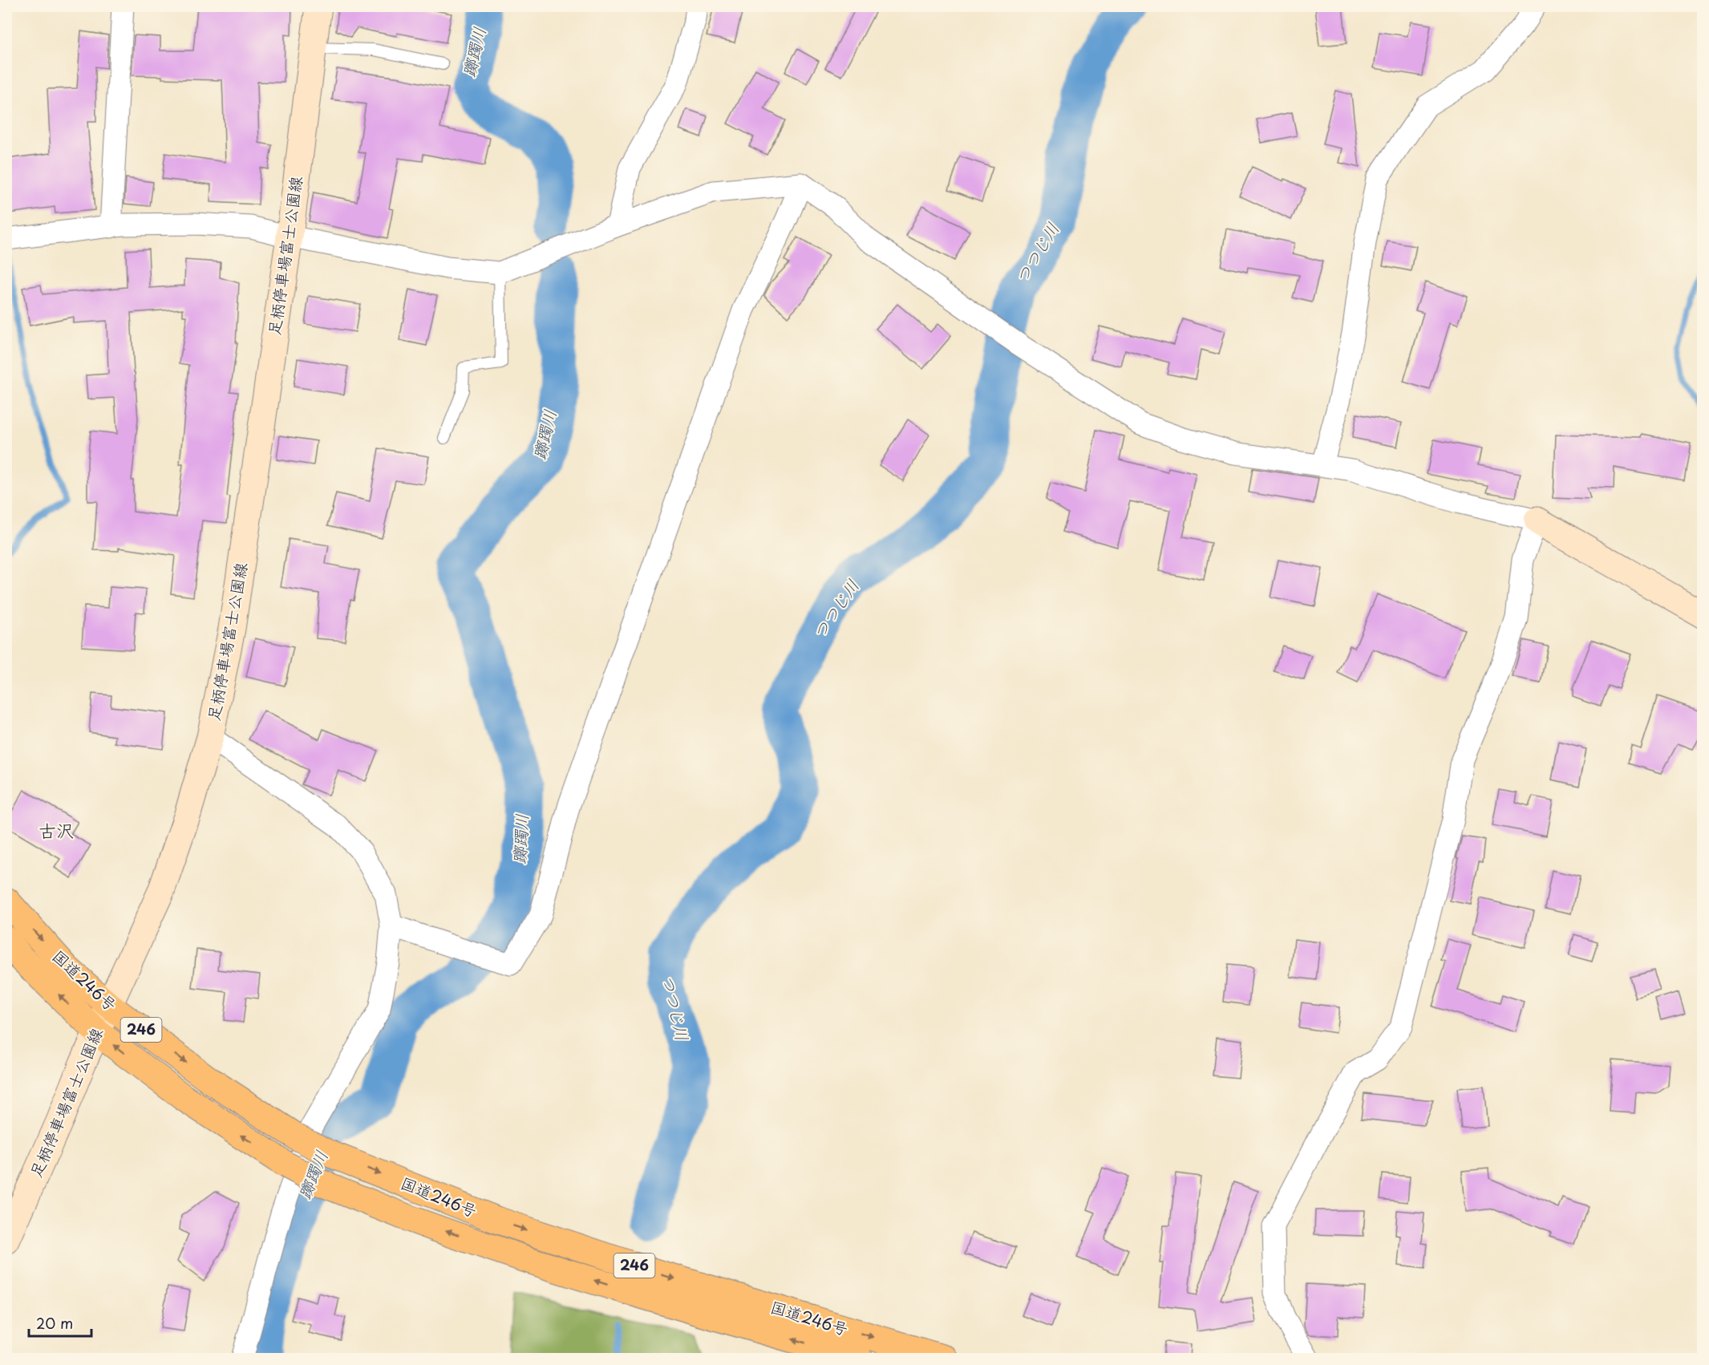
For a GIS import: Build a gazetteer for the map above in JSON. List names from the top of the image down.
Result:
{
  "streets": {
    "highway": ["国道246号", "246"],
    "main road": ["足柄停車場富士公園線"]
  },
  "crossings": [
    ["足柄停車場富士公園線", "国道246号"]
  ],
  "districts": ["古沢"],
  "water": ["躑躅川", "つつじ川"],
  "scale_bar": "20 m"
}
